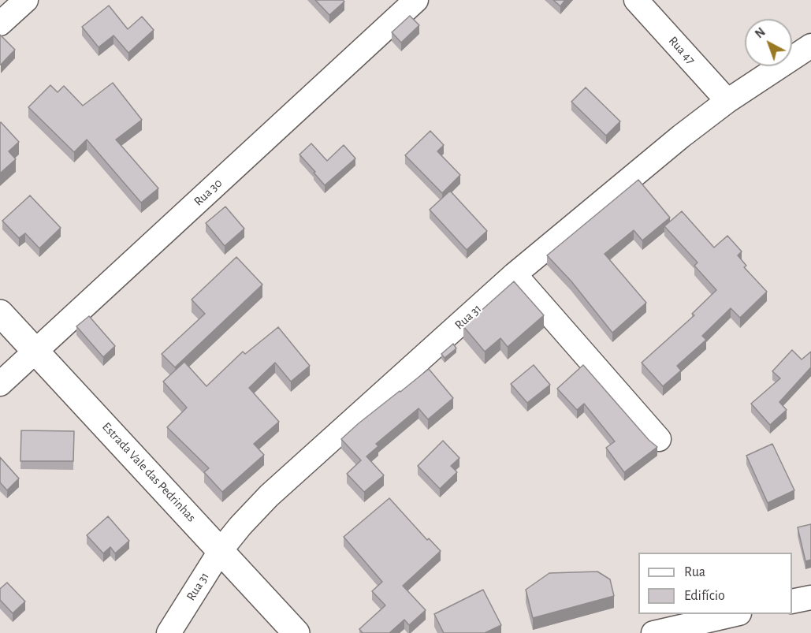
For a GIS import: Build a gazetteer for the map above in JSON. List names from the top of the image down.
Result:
{
  "streets": {
    "main road": ["Estrada Vale das Pedrinhas"],
    "street": ["Rua 47", "Rua 30", "Rua 31"]
  },
  "crossings": [
    ["Rua 47", "Rua 31"],
    ["Rua 30", "Estrada Vale das Pedrinhas"],
    ["Rua 31", "Estrada Vale das Pedrinhas"]
  ],
  "legend": ["Rua", "Edifício"],
  "north": "top left"
}
